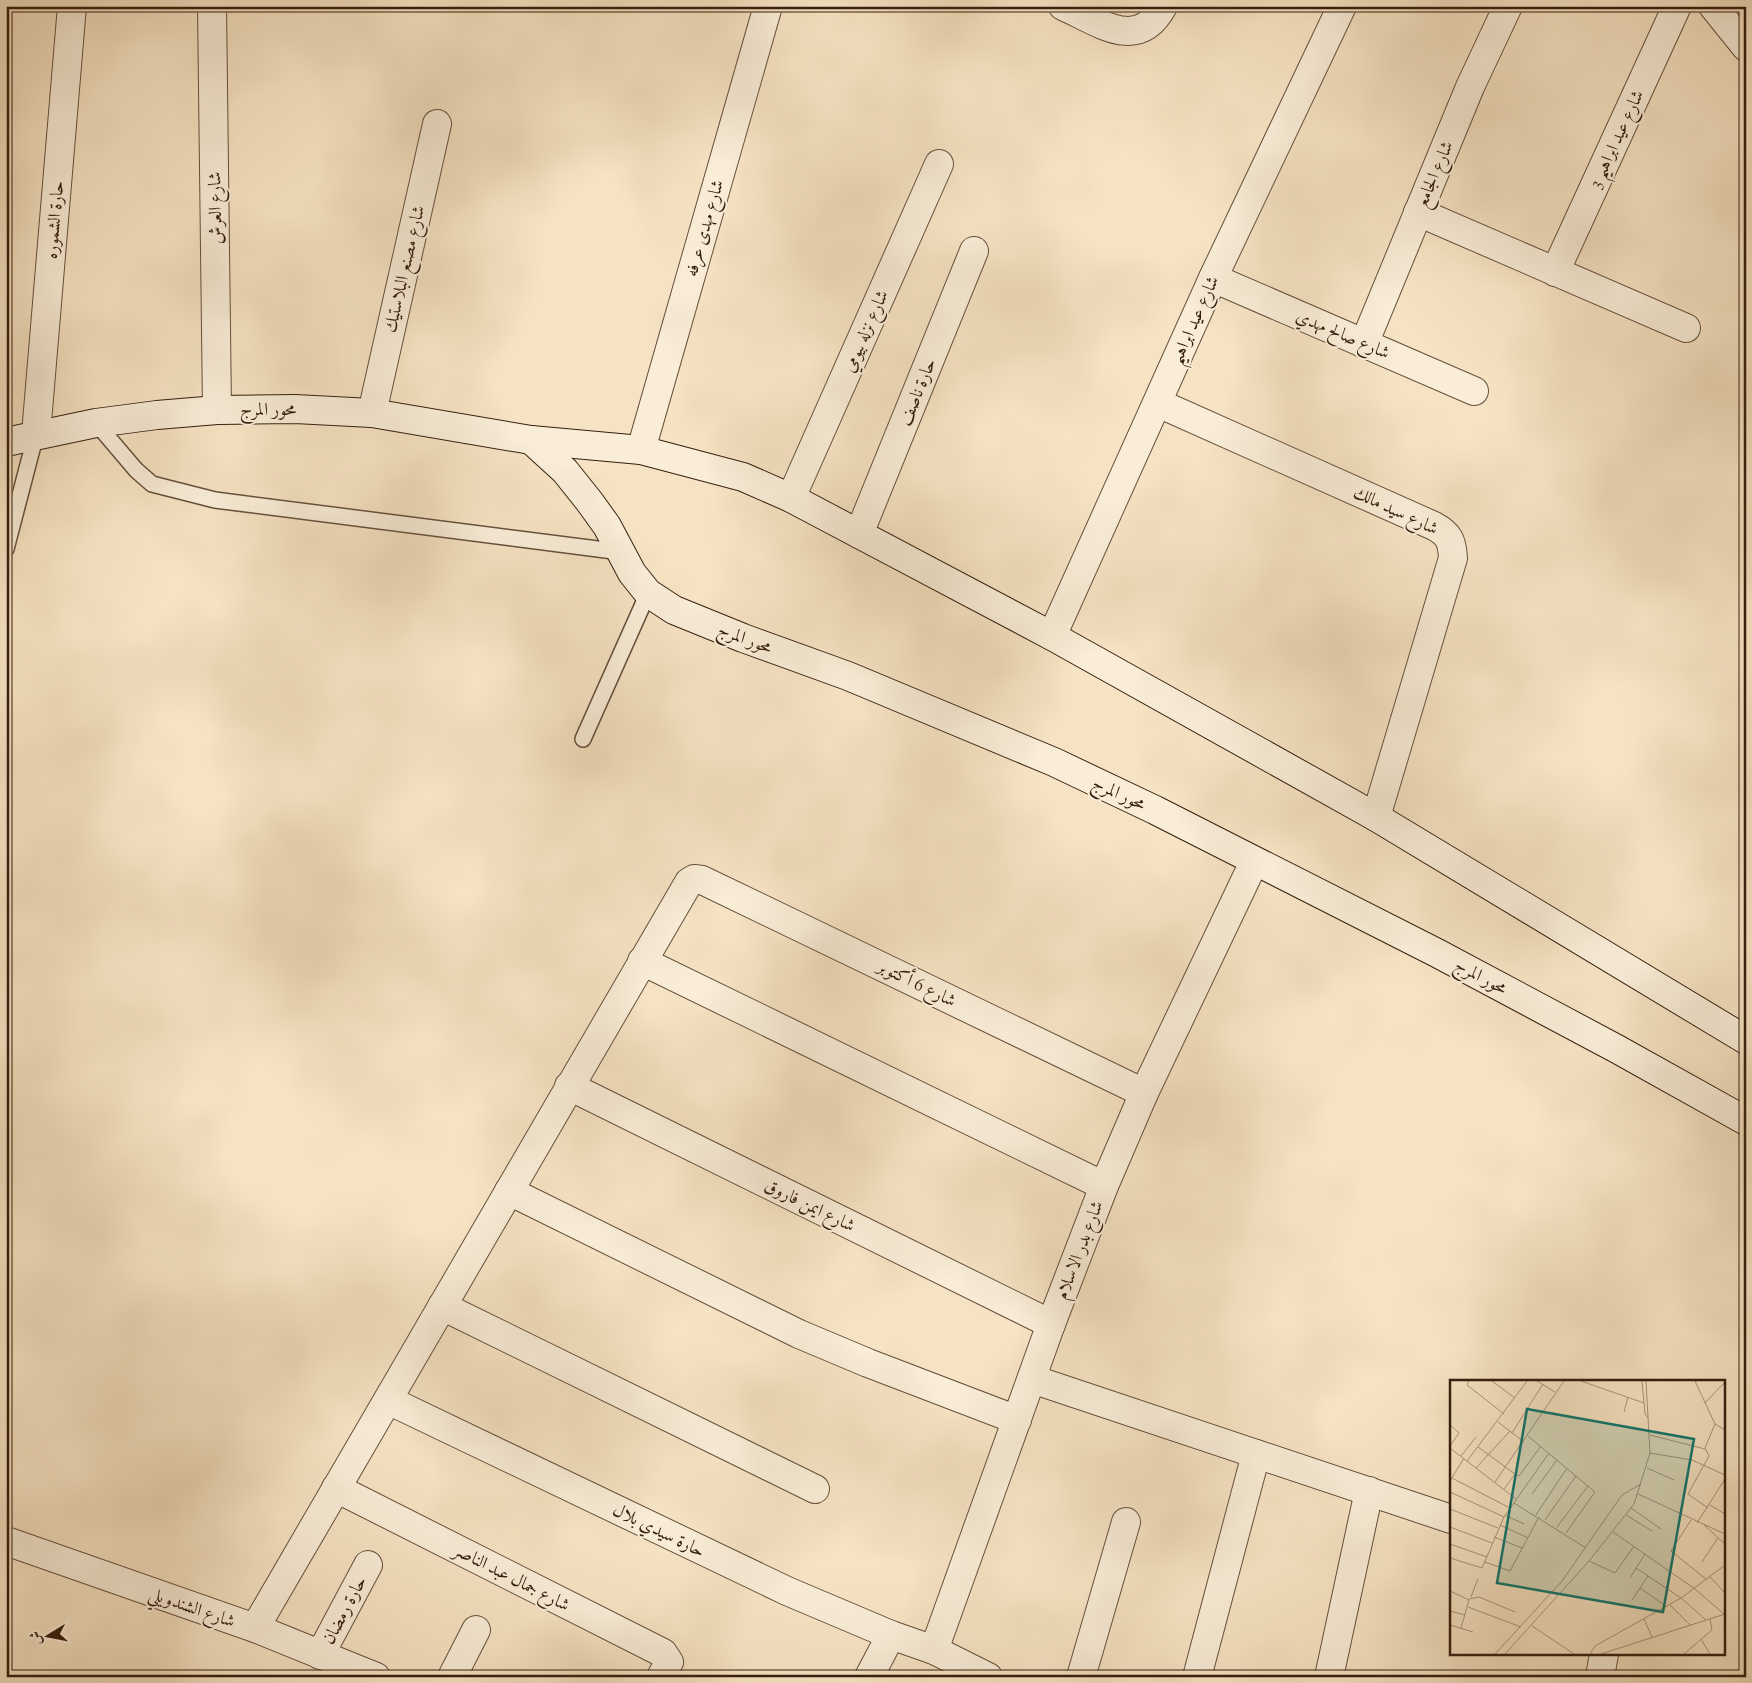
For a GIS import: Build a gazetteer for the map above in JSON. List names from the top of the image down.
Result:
{
  "streets": {
    "street": [
      "شارع عيد ابراهيم 3",
      "شارع الجامع",
      "شارع العرش",
      "حارة الشموره",
      "شارع مهدى عرفه",
      "شارع مصنع البلاستيك",
      "شارع عيد ابراهيم",
      "شارع نزله بيومي",
      "شارع صالح مهدي",
      "حارة ناصف",
      "محور المرج",
      "شارع سيد مالك",
      "شارع 6 أكتوبر",
      "شارع ايمن فاروق",
      "شارع بدر الاسلام",
      "حارة سيدي بلال",
      "شارع جمال عبد الناصر",
      "شارع الشندويلي",
      "حارة رمضان"
    ]
  },
  "crossings": [
    ["شارع الجامع", "شارع صالح مهدي"],
    ["شارع العرش", "محور المرج"],
    ["حارة الشموره", "محور المرج"],
    ["شارع مهدى عرفه", "محور المرج"],
    ["شارع مصنع البلاستيك", "محور المرج"],
    ["شارع عيد ابراهيم", "شارع صالح مهدي"],
    ["شارع عيد ابراهيم", "محور المرج"],
    ["شارع عيد ابراهيم", "شارع سيد مالك"],
    ["شارع نزله بيومي", "محور المرج"],
    ["حارة ناصف", "محور المرج"],
    ["محور المرج", "شارع سيد مالك"],
    ["محور المرج", "شارع بدر الاسلام"],
    ["شارع 6 أكتوبر", "شارع بدر الاسلام"],
    ["شارع ايمن فاروق", "شارع بدر الاسلام"],
    ["شارع بدر الاسلام", "حارة سيدي بلال"],
    ["شارع الشندويلي", "حارة رمضان"]
  ],
  "north": "left"
}
